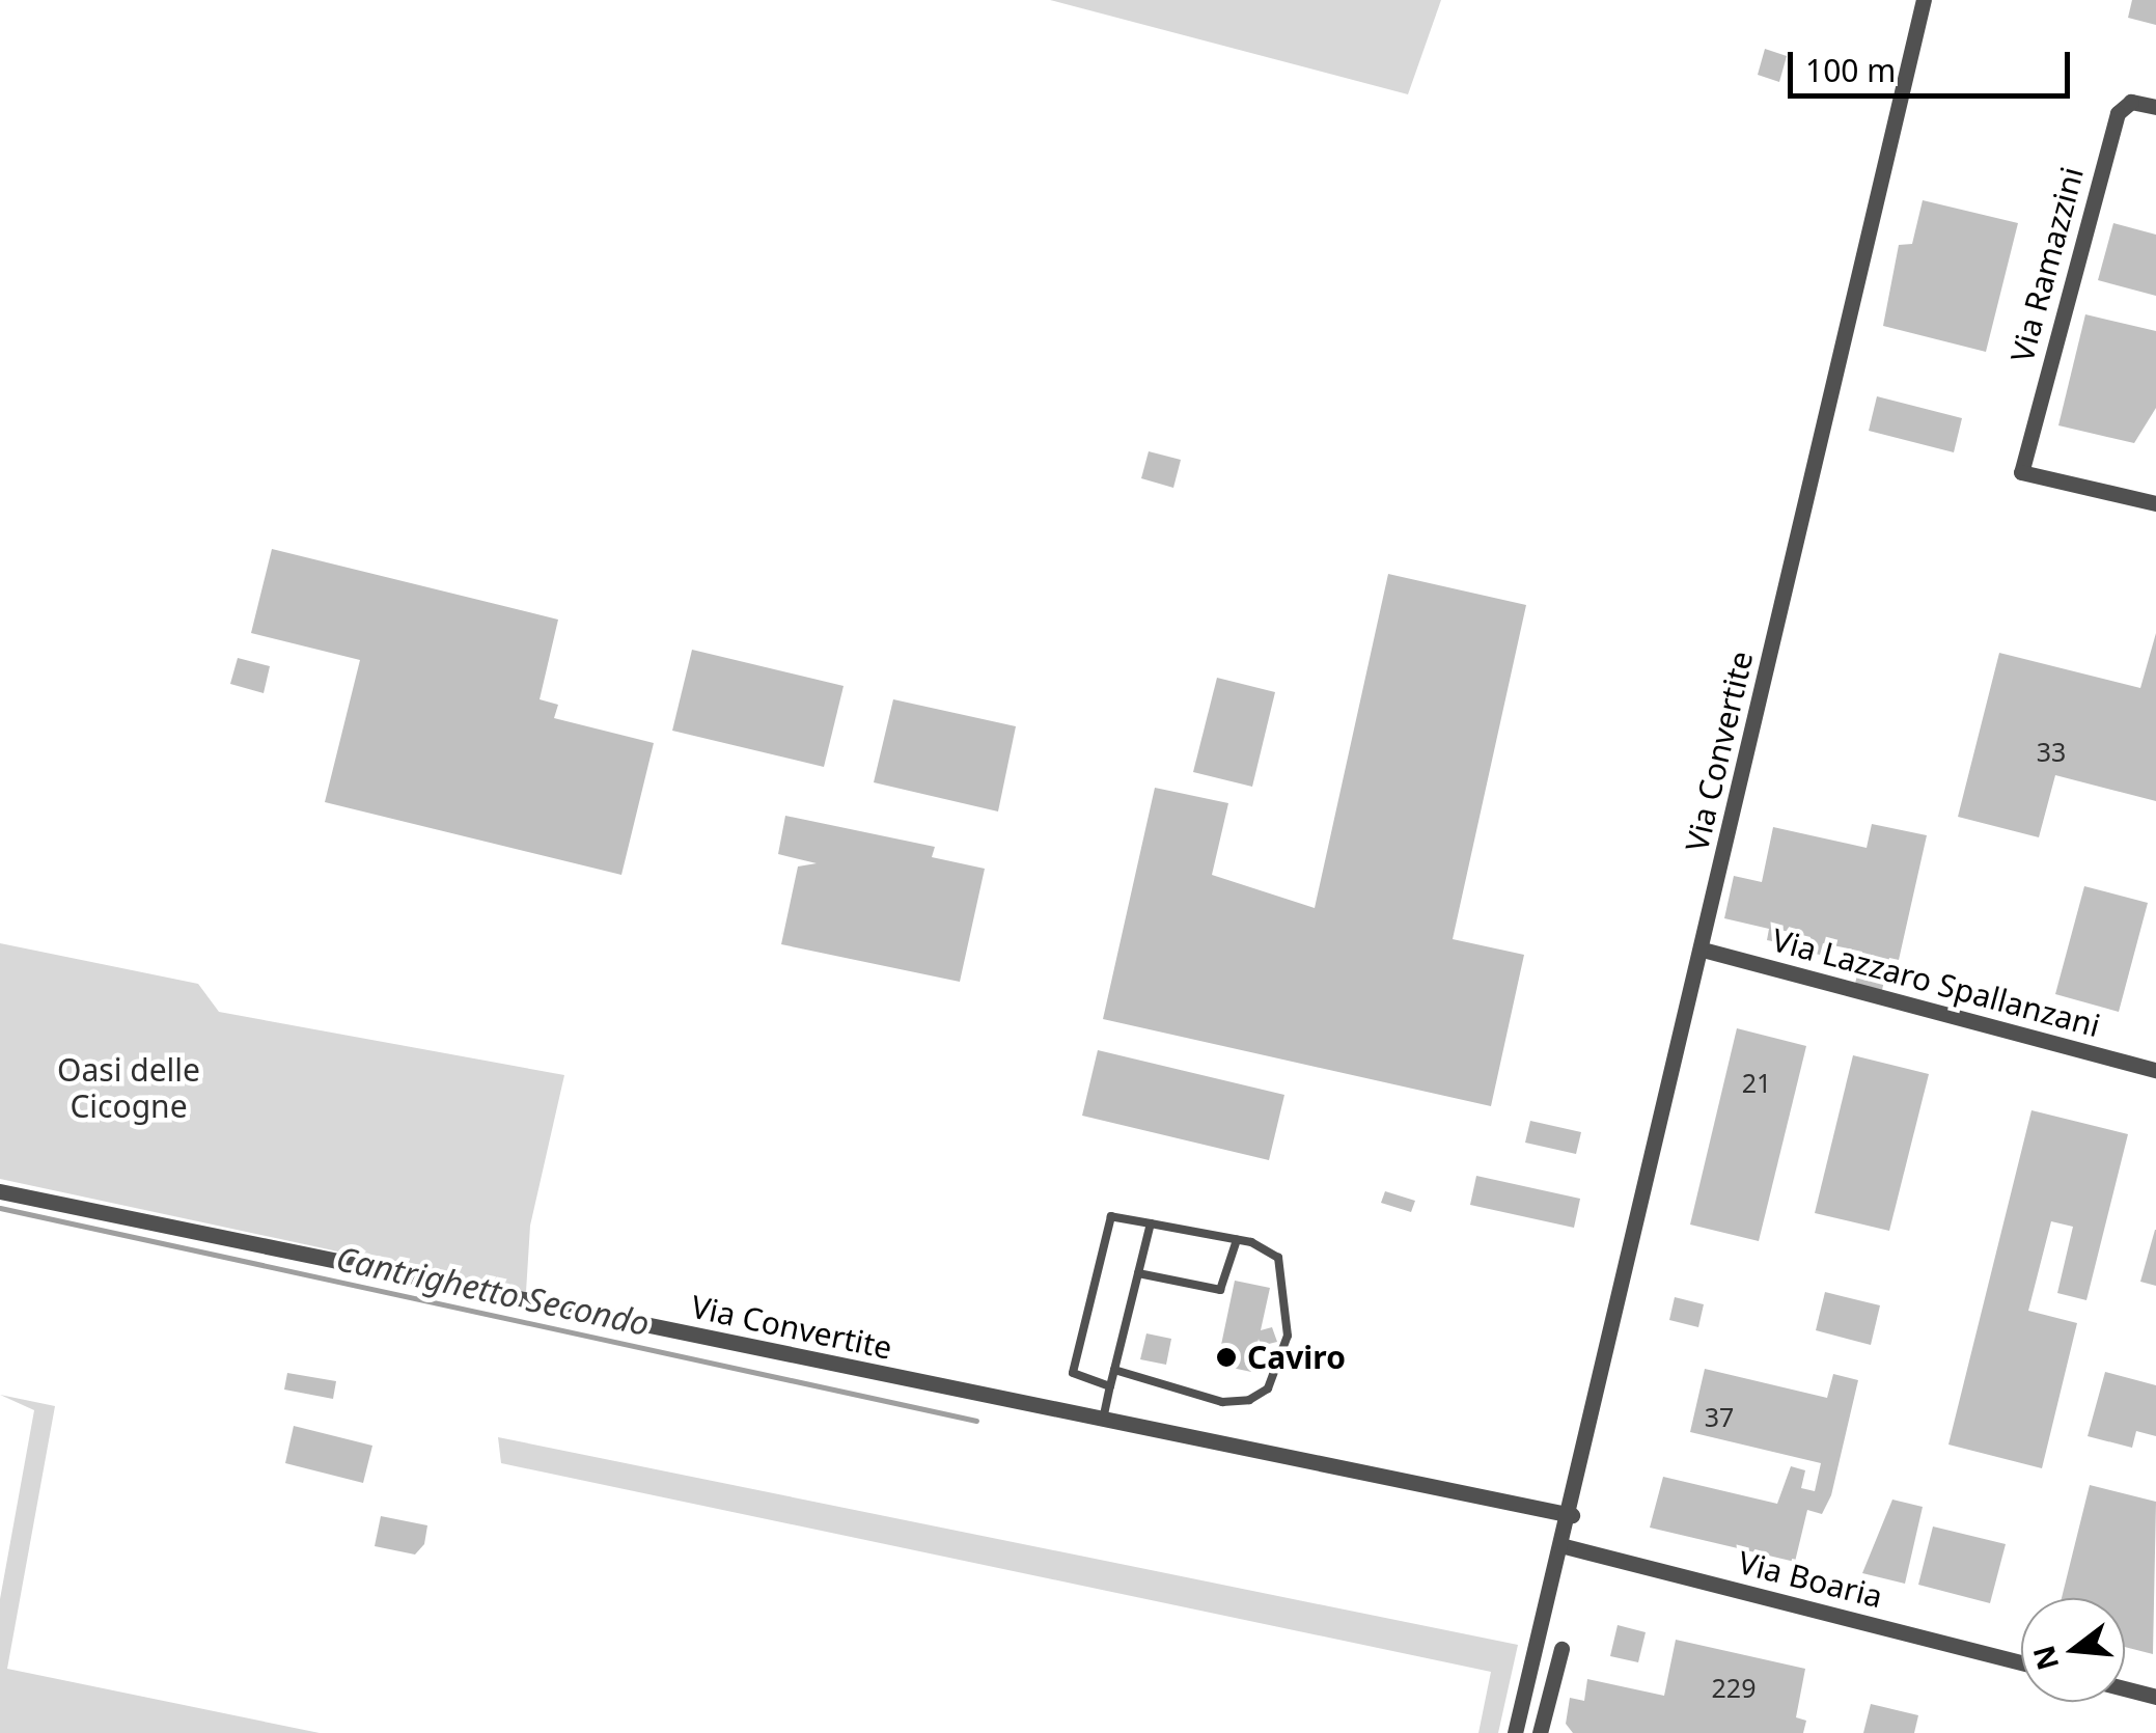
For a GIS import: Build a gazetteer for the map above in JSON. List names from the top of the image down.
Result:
{
  "streets": {
    "street": [
      "Via Ramazzini",
      "Via Convertite",
      "Via Lazzaro Spallanzani",
      "Via Boaria"
    ]
  },
  "crossings": [
    ["Via Convertite", "Via Lazzaro Spallanzani"],
    ["Via Convertite", "Via Boaria"]
  ],
  "water": ["Cantrighetto Secondo"],
  "parks": ["Oasi delle Cicogne"],
  "places": ["Caviro"],
  "house_numbers": [
    "33",
    "21",
    "37",
    "229"
  ],
  "scale_bar": "100 m",
  "north": "left"
}
